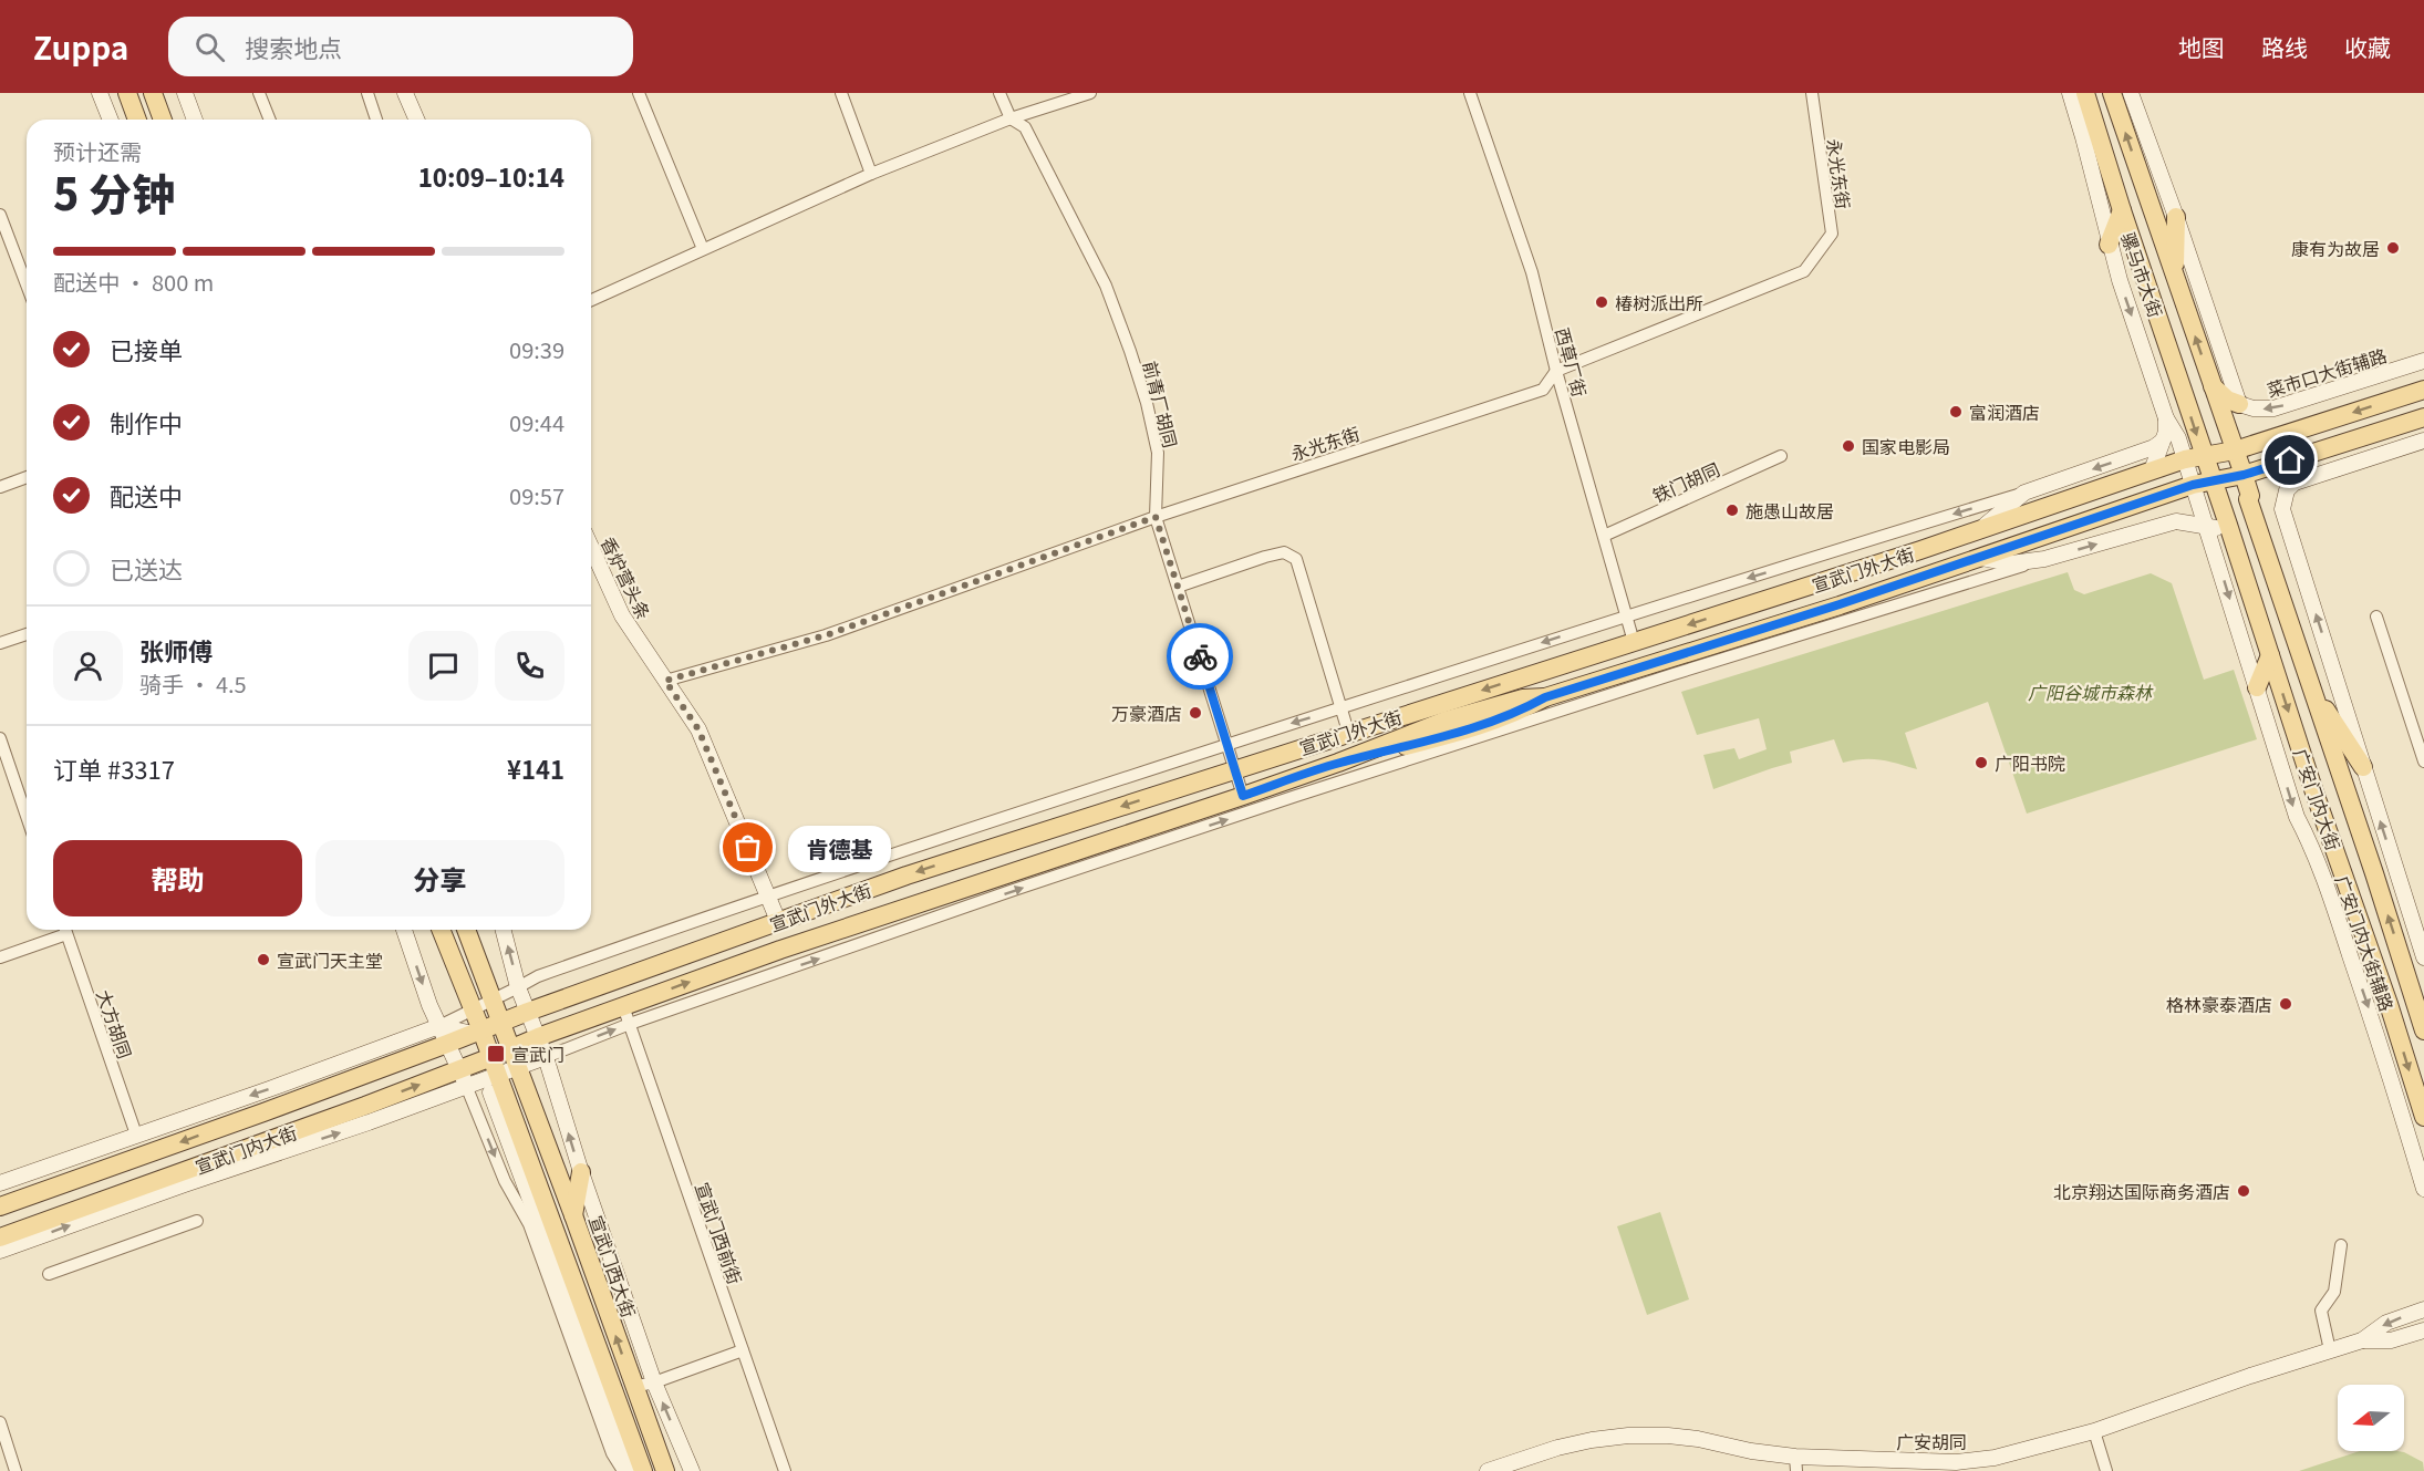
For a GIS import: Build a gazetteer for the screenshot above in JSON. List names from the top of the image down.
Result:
{
  "streets": {
    "main road": [
      "骡马市大街",
      "宣武门外大街",
      "广安门内大街",
      "宣武门内大街",
      "宣武门西大街"
    ],
    "street": [
      "永光东街",
      "西草厂街",
      "菜市口大街辅路",
      "前青厂胡同",
      "铁门胡同",
      "香炉营头条",
      "广安门内大街辅路",
      "大方胡同",
      "宣武门西前街",
      "广安胡同"
    ]
  },
  "crossings": [
    ["永光东街", "西草厂街"],
    ["永光东街", "前青厂胡同"],
    ["永光东街", "香炉营头条"],
    ["骡马市大街", "宣武门外大街"],
    ["骡马市大街", "广安门内大街"],
    ["西草厂街", "铁门胡同"],
    ["西草厂街", "宣武门外大街"],
    ["前青厂胡同", "宣武门外大街"],
    ["宣武门外大街", "香炉营头条"],
    ["宣武门外大街", "广安门内大街"],
    ["宣武门外大街", "广安门内大街辅路"],
    ["宣武门外大街", "宣武门内大街"],
    ["宣武门外大街", "宣武门西前街"],
    ["宣武门外大街", "宣武门西大街"]
  ],
  "one_way": ["菜市口大街辅路", "广安门内大街辅路"],
  "parks": ["广阳谷城市森林"],
  "places": {
    "other": [
      "康有为故居",
      "椿树派出所",
      "富润酒店",
      "国家电影局",
      "施愚山故居",
      "万豪酒店",
      "广阳书院",
      "肯德基",
      "宣武门天主堂",
      "格林豪泰酒店",
      "北京翔达国际商务酒店"
    ],
    "transit": ["宣武门"]
  },
  "north": "left",
  "page": {
    "header": "Zuppa",
    "search": "搜索地点",
    "nav": ["地图", "路线", "收藏"],
    "heading": ["5 分钟", "预计还需", "10:09–10:14"],
    "panel": [
      "张师傅",
      "骑手 · 4.5",
      "订单 #3317",
      "¥141"
    ],
    "bar": "配送中 · 800 m",
    "list": [
      ["已接单", "09:39"],
      ["制作中", "09:44"],
      ["配送中", "09:57"],
      "已送达"
    ],
    "bubble": "肯德基",
    "buttons": ["帮助", "分享"]
  }
}
